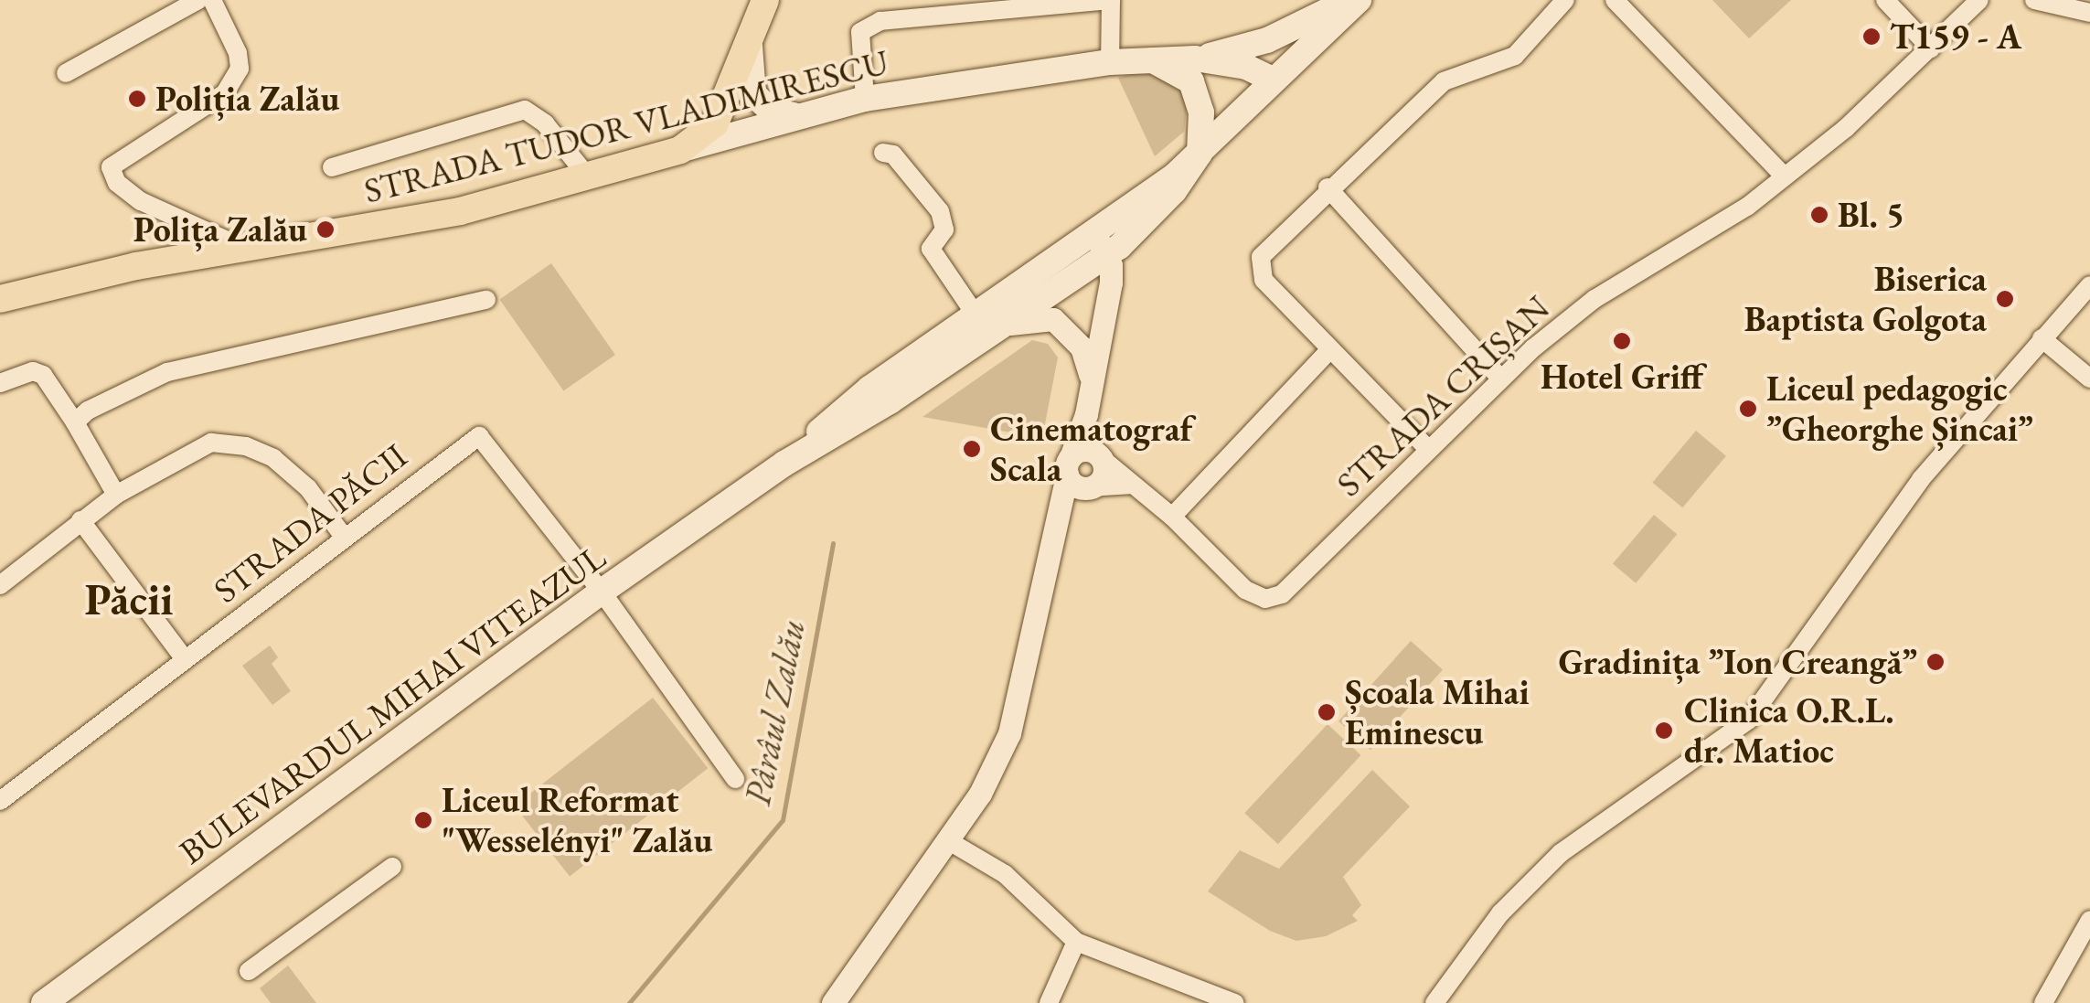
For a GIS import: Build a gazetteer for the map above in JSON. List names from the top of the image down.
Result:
{
  "streets": {
    "main road": ["STRADA TUDOR VLADIMIRESCU", "BULEVARDUL MIHAI VITEAZUL"],
    "street": ["STRADA CRIȘAN", "STRADA PĂCII"]
  },
  "crossings": [
    ["STRADA TUDOR VLADIMIRESCU", "BULEVARDUL MIHAI VITEAZUL"],
    ["STRADA PĂCII", "BULEVARDUL MIHAI VITEAZUL"]
  ],
  "districts": ["Păcii"],
  "water": ["Pârâul Zalău"],
  "places": [
    "T159 - A",
    "Poliția Zalău",
    "Bl. 5",
    "Polița Zalău",
    "Biserica Baptista Golgota",
    "Hotel Griff",
    "Liceul pedagogic ”Gheorghe Șincai”",
    "Cinematograf Scala",
    "Gradinița ”Ion Creangă”",
    "Școala Mihai Eminescu",
    "Clinica O.R.L. dr. Matioc",
    "Liceul Reformat \"Wesselényi\" Zalău"
  ]
}
